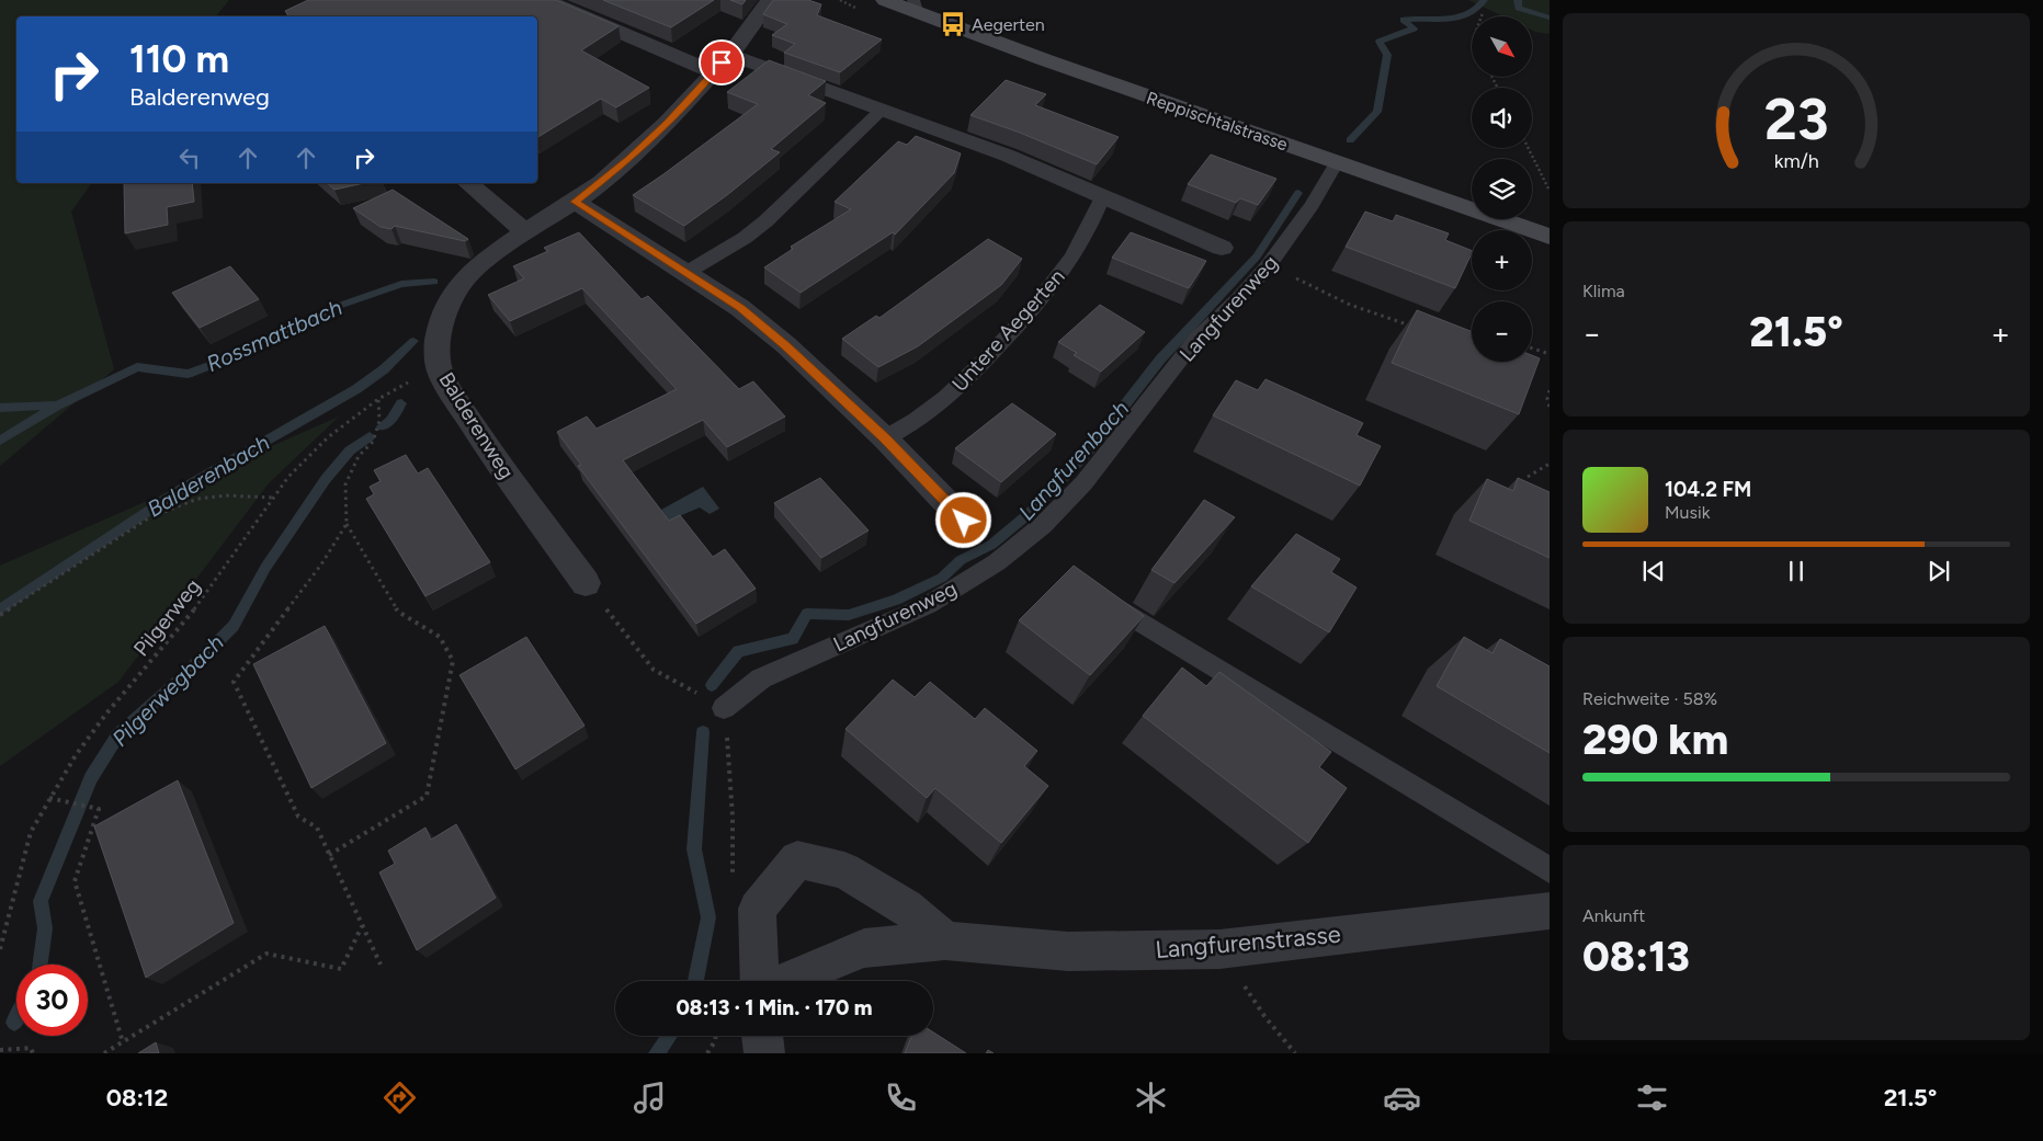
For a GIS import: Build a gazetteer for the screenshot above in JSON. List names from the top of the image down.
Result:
{
  "streets": {
    "main road": ["Reppischtalstrasse"],
    "street": ["Balderenweg", "Langfurenstrasse"],
    "lane": ["Langfurenweg", "Untere Aegerten"],
    "path": ["Pilgerweg"]
  },
  "crossings": [
    ["Reppischtalstrasse", "Langfurenweg"],
    ["Balderenweg", "Pilgerweg"]
  ],
  "water": [
    "Rossmattbach",
    "Langfurenbach",
    "Balderenbach",
    "Pilgerwegbach"
  ],
  "places": {
    "bus stop": ["Aegerten"]
  },
  "north": "bottom right",
  "page": {
    "map_buttons": ["+", "−"],
    "turn": ["110 m", "Balderenweg"],
    "tile": [
      "Klima",
      ["Reichweite · 58%", "290 km"],
      ["Ankunft", "08:13"]
    ],
    "heat": ["−", "21.5°", "+"],
    "song": ["104.2 FM", "Musik"],
    "limit": "30",
    "trip": "08:13 · 1 Min. · 170 m",
    "tabs": ["08:12", "21.5°"],
    "gauge": ["23", "km/h"]
  }
}
